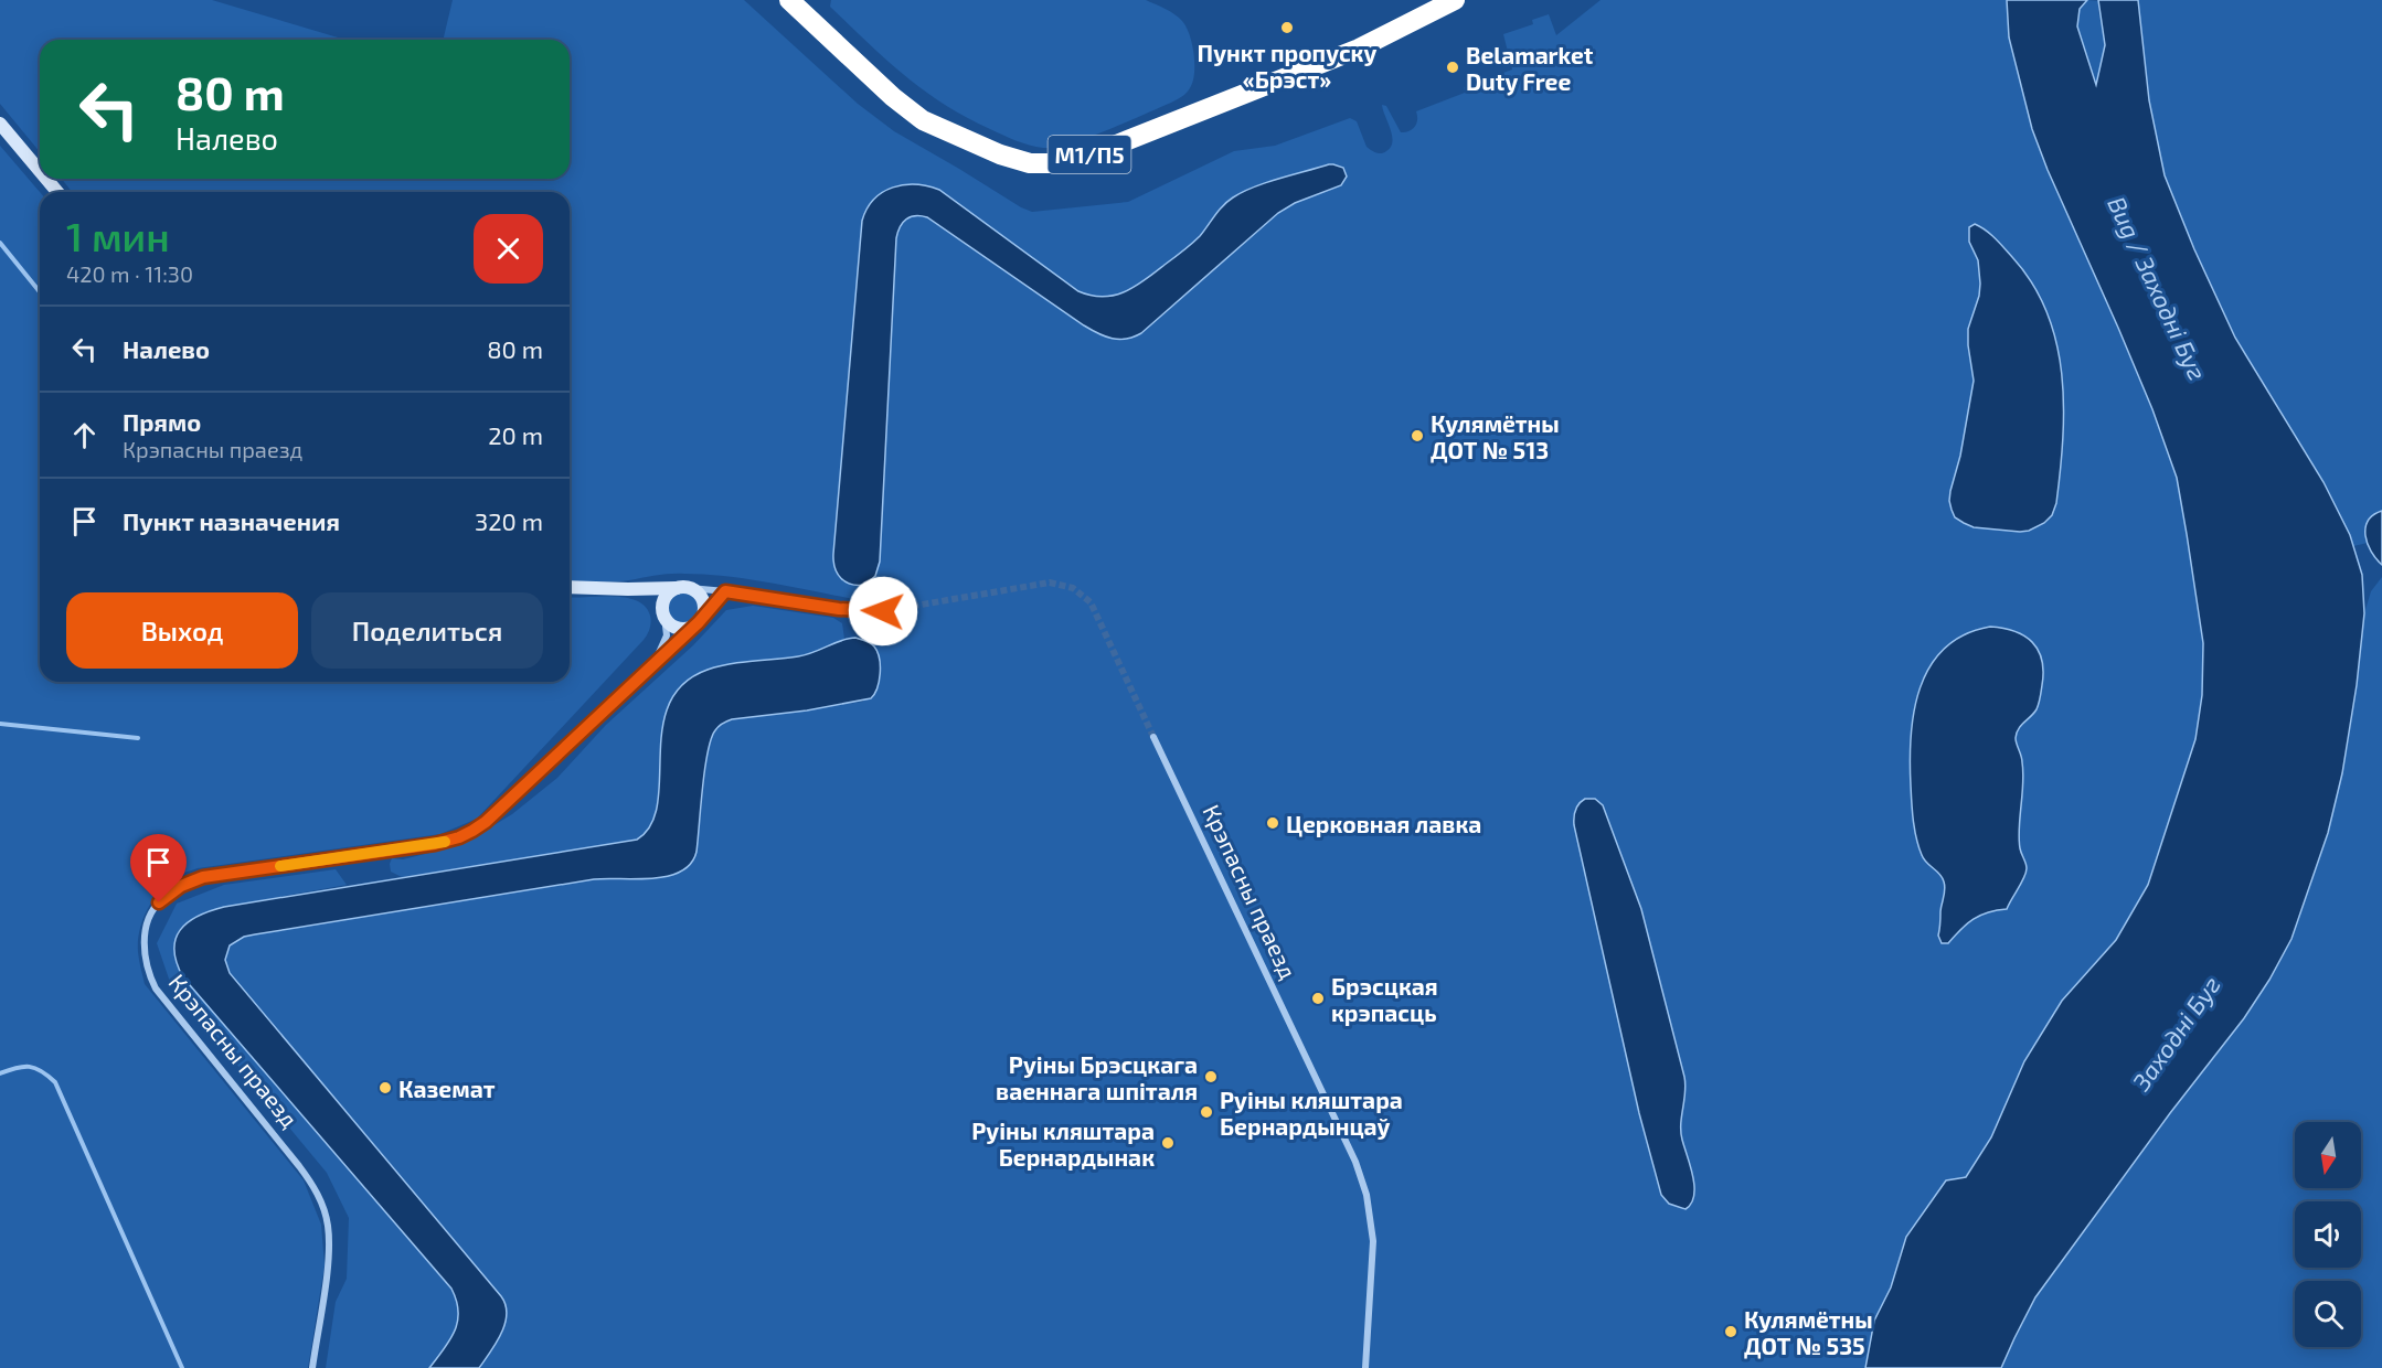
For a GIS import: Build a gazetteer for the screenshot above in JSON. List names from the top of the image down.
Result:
{
  "streets": {
    "highway": ["М1/П5"],
    "street": ["Крэпасны праезд"]
  },
  "water": ["Bug / Заходні Буг", "Заходні Буг"],
  "places": [
    "Пункт пропуску «Брэст»",
    "Belamarket Duty Free",
    "Кулямётны ДОТ № 513",
    "Церковная лавка",
    "Брэсцкая крэпасць",
    "Руіны Брэсцкага ваеннага шпіталя",
    "Каземат",
    "Руіны кляштара Бернардынцаў",
    "Руіны кляштара Бернардынак",
    "Кулямётны ДОТ № 535"
  ],
  "north": "bottom",
  "page": {
    "turn": ["80 m", "Налево"],
    "heading": ["1 мин", "420 m · 11:30"],
    "list": [
      {
        "name": "Налево",
        "value": "80 m"
      },
      {
        "name": "Прямо",
        "note": "Крэпасны праезд",
        "value": "20 m"
      },
      {
        "name": "Пункт назначения",
        "value": "320 m"
      }
    ],
    "buttons": ["Выход", "Поделиться"]
  }
}
